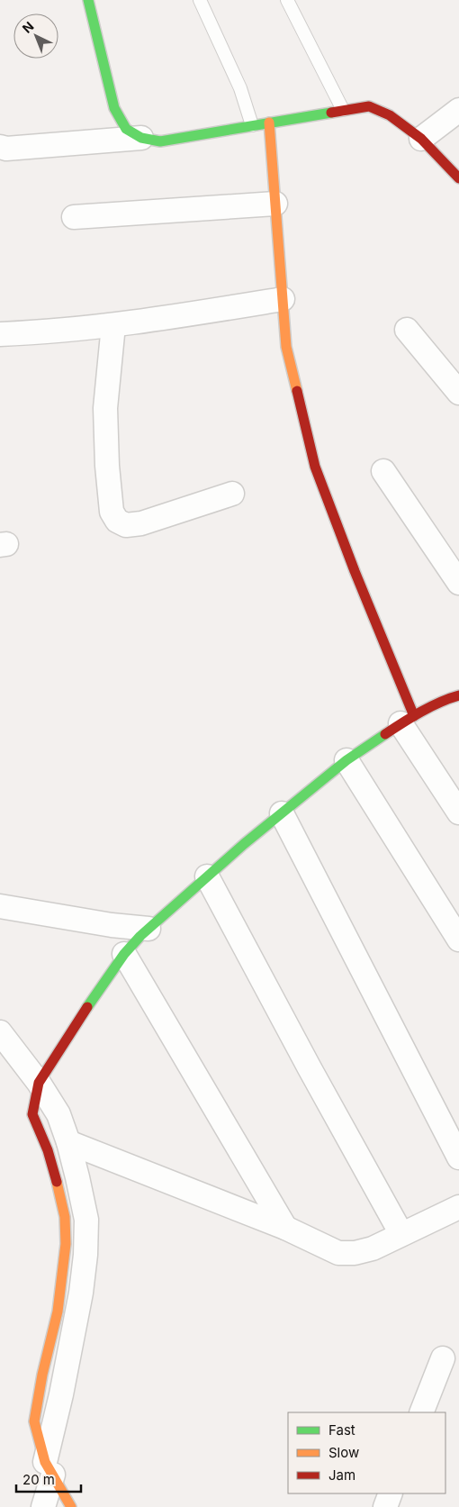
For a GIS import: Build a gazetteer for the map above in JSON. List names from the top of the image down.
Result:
{
  "legend": ["Fast", "Slow", "Jam"],
  "scale_bar": "20 m",
  "north": "top left"
}
